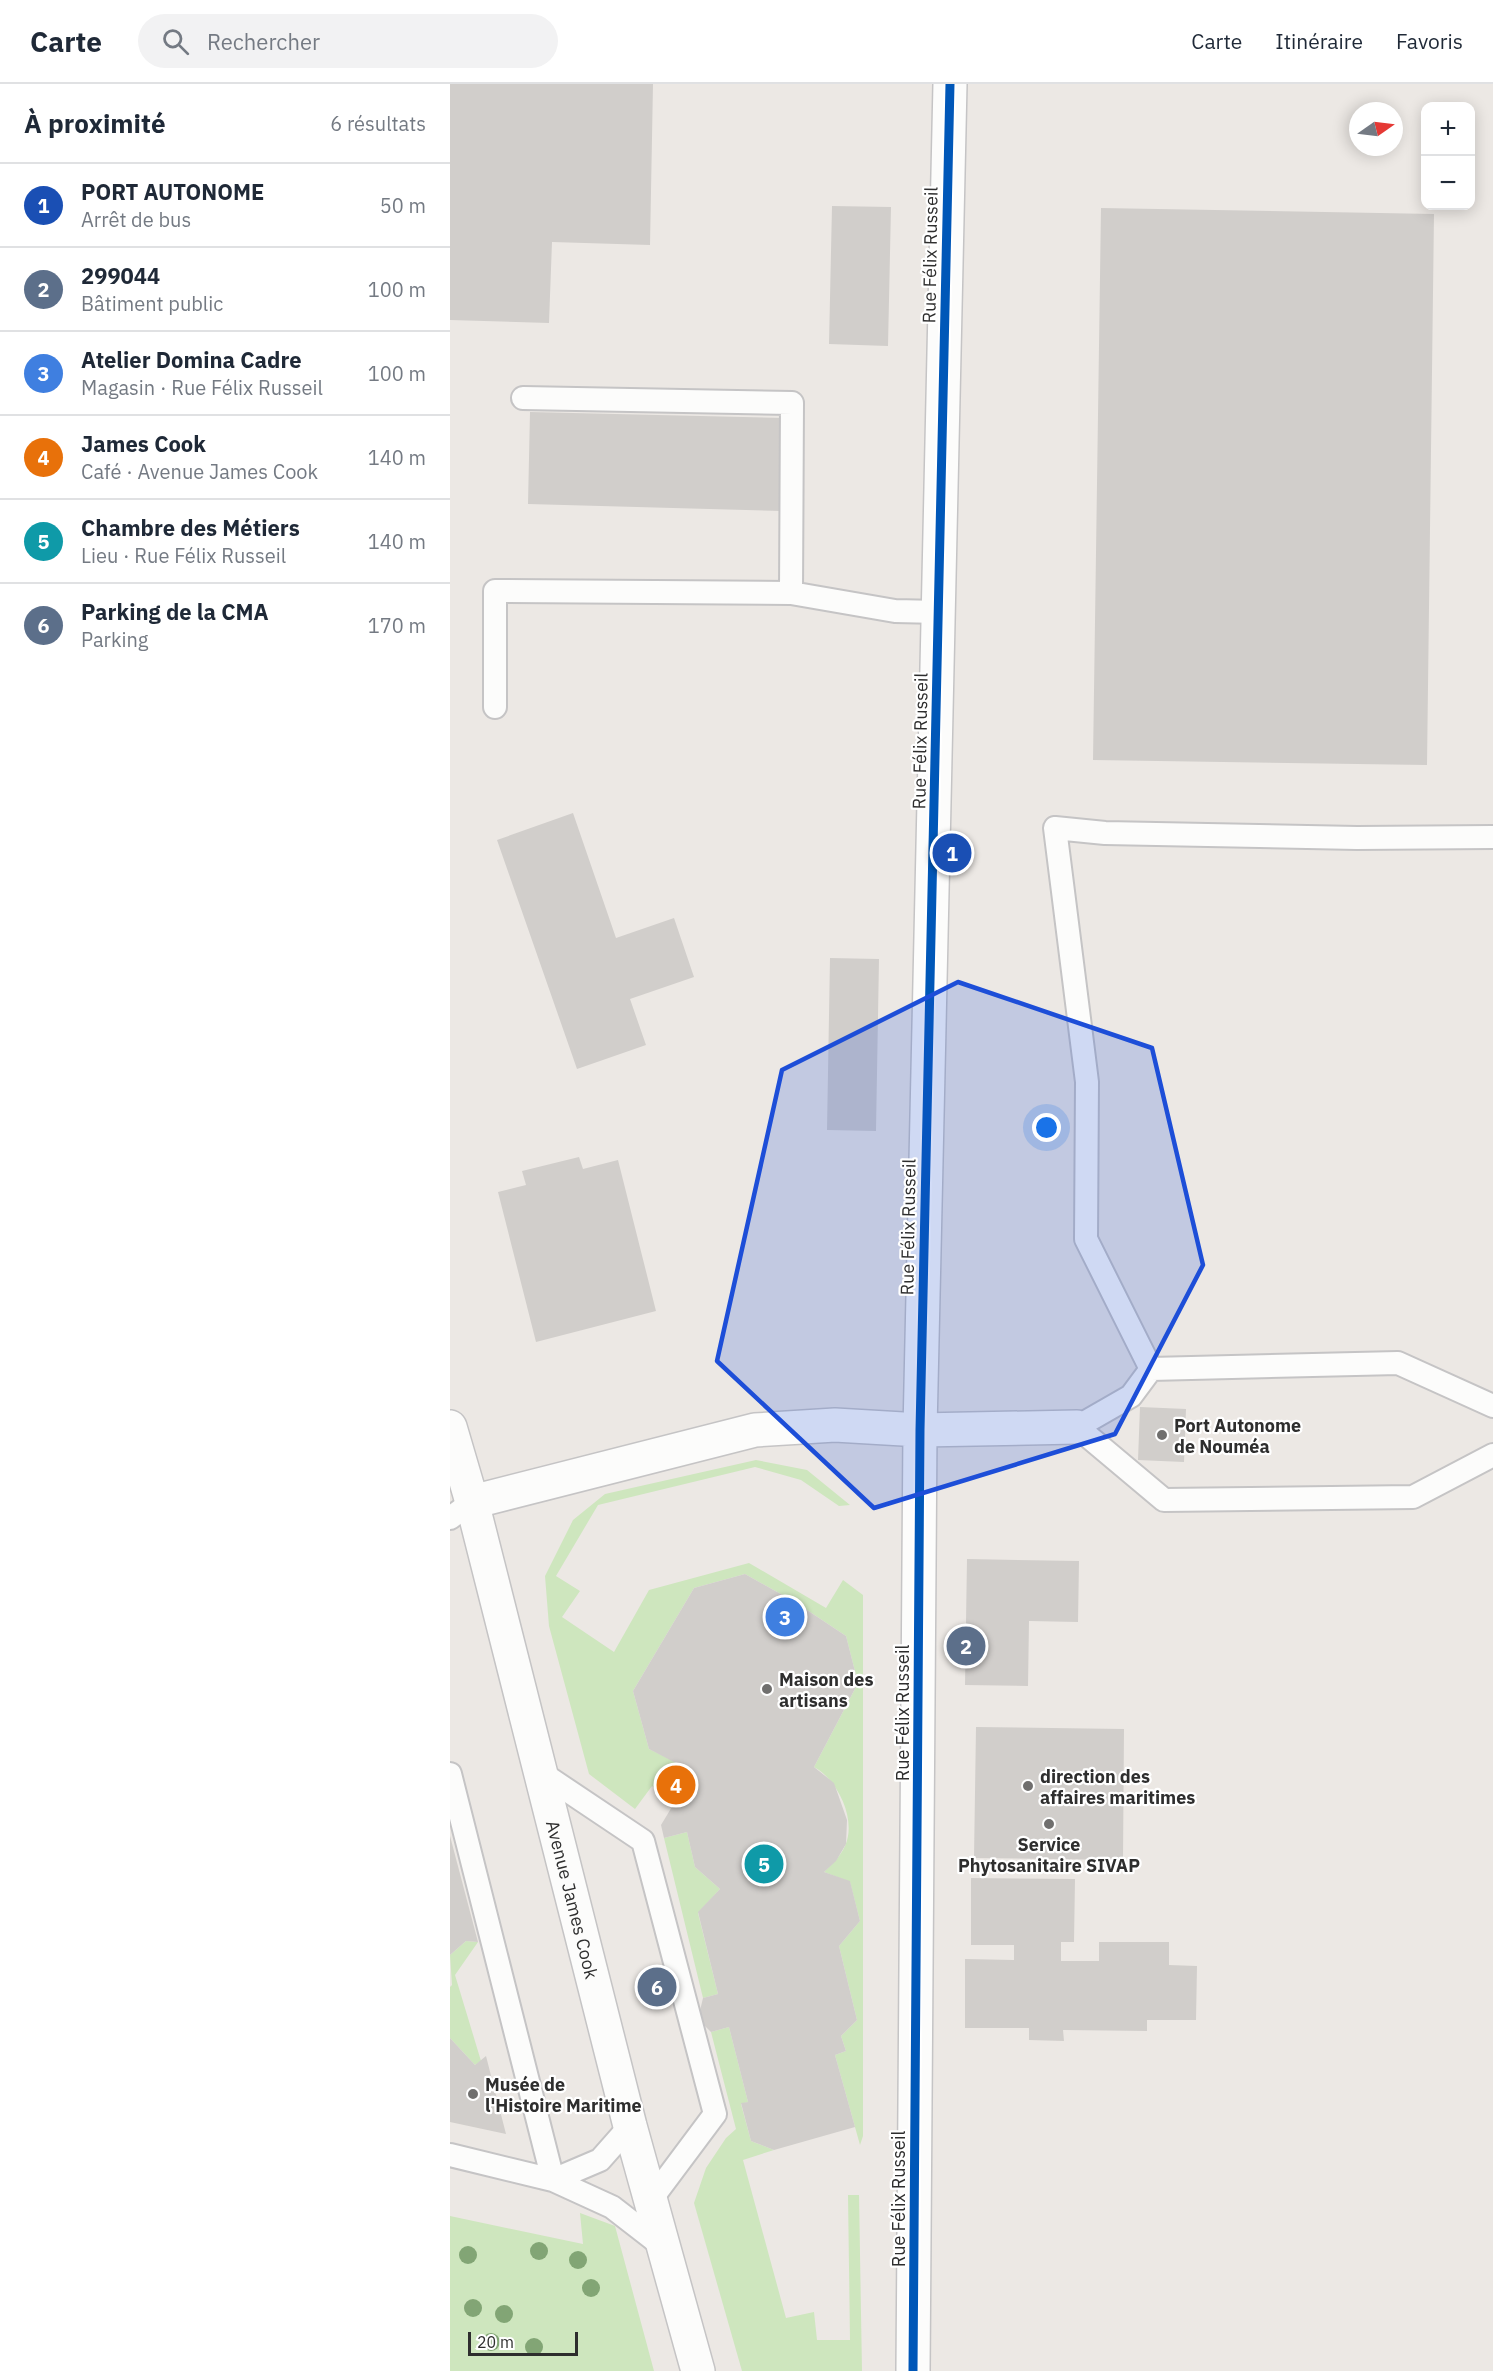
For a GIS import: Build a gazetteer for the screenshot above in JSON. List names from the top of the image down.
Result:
{
  "streets": {
    "street": ["Rue Félix Russeil", "Avenue James Cook"]
  },
  "places": [
    "Port Autonome de Nouméa",
    "Maison des artisans",
    "direction des affaires maritimes",
    "Service Phytosanitaire SIVAP",
    "Musée de l'Histoire Maritime"
  ],
  "scale_bar": "20 m",
  "north": "right",
  "page": {
    "header": "Carte",
    "search": "Rechercher",
    "nav": ["Carte", "Itinéraire", "Favoris"],
    "heading": ["À proximité", "6 résultats"],
    "map_buttons": ["+", "−"],
    "list": [
      {
        "mark": "1",
        "name": "PORT AUTONOME",
        "note": "Arrêt de bus",
        "value": "50 m"
      },
      {
        "mark": "2",
        "name": "299044",
        "note": "Bâtiment public",
        "value": "100 m"
      },
      {
        "mark": "3",
        "name": "Atelier Domina Cadre",
        "note": "Magasin · Rue Félix Russeil",
        "value": "100 m"
      },
      {
        "mark": "4",
        "name": "James Cook",
        "note": "Café · Avenue James Cook",
        "value": "140 m"
      },
      {
        "mark": "5",
        "name": "Chambre des Métiers",
        "note": "Lieu · Rue Félix Russeil",
        "value": "140 m"
      },
      {
        "mark": "6",
        "name": "Parking de la CMA",
        "note": "Parking",
        "value": "170 m"
      }
    ],
    "pins": [
      "1",
      "3",
      "2",
      "4",
      "5",
      "6"
    ],
    "scale": "20 m"
  }
}
